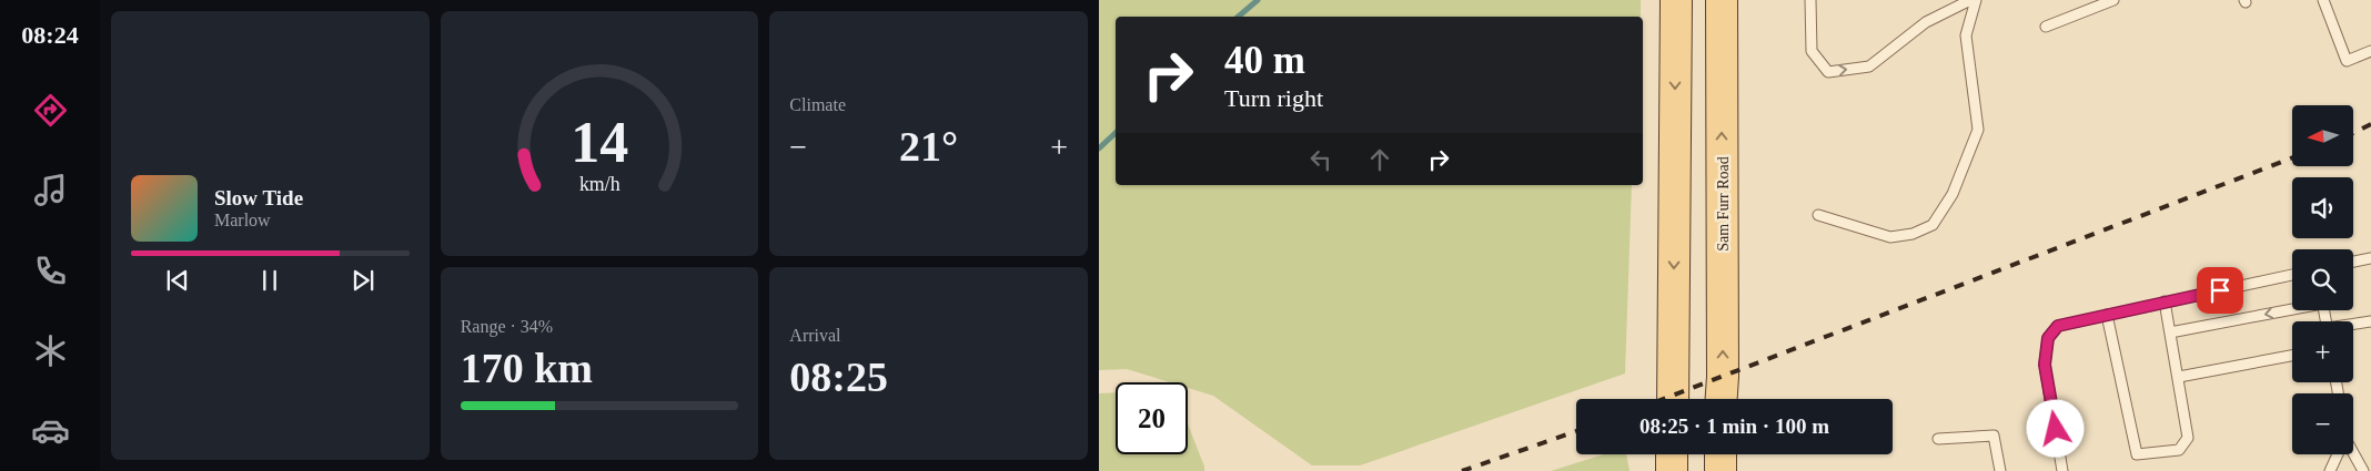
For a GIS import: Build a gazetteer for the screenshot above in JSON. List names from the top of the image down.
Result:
{
  "streets": {
    "main road": ["Sam Furr Road"]
  },
  "north": "left",
  "page": {
    "tabs": "08:24",
    "tile": [
      "Climate",
      ["Range · 34%", "170 km"],
      ["Arrival", "08:25"]
    ],
    "turn": ["40 m", "Turn right"],
    "map_buttons": ["+", "−"],
    "heat": ["−", "21°", "+"],
    "song": ["Slow Tide", "Marlow"],
    "limit": "20",
    "trip": "08:25 · 1 min · 100 m",
    "gauge": ["14", "km/h"]
  }
}
